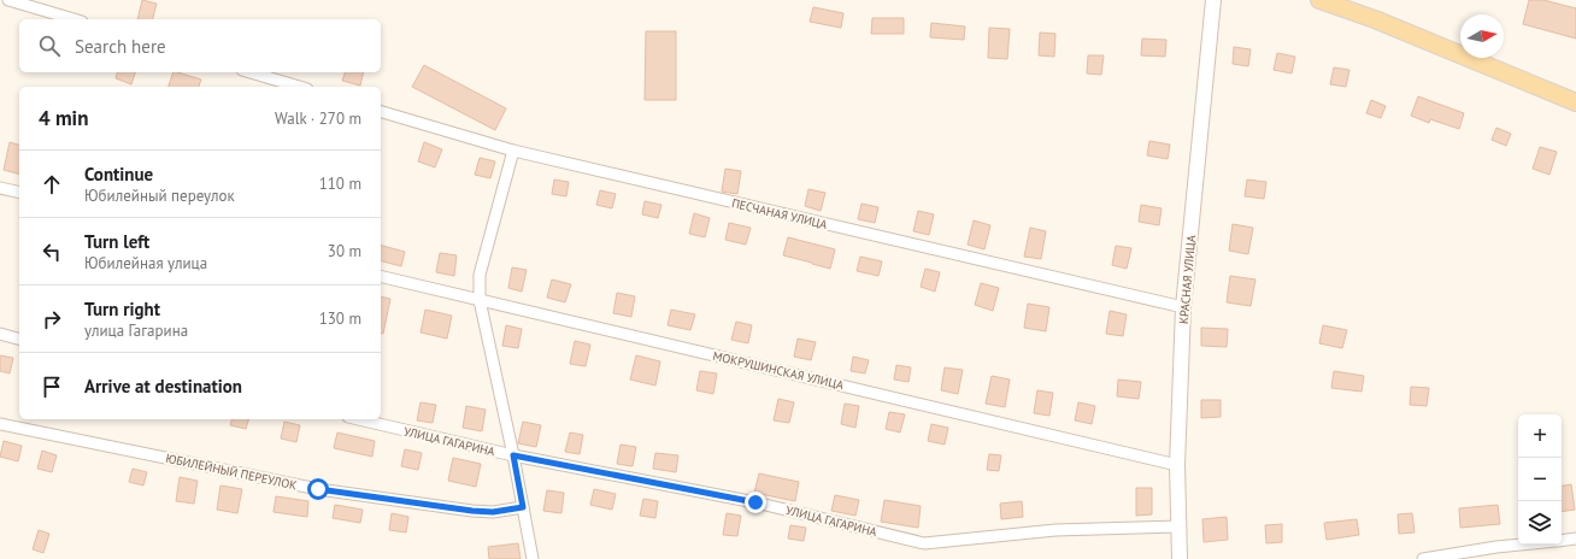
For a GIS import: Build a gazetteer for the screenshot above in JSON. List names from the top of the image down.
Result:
{
  "streets": {
    "street": [
      "ПЕСЧАНАЯ УЛИЦА",
      "КРАСНАЯ УЛИЦА",
      "МОКРУШИНСКАЯ УЛИЦА",
      "УЛИЦА ГАГАРИНА",
      "ЮБИЛЕЙНЫЙ ПЕРЕУЛОК"
    ]
  },
  "crossings": [
    ["ПЕСЧАНАЯ УЛИЦА", "КРАСНАЯ УЛИЦА"],
    ["КРАСНАЯ УЛИЦА", "МОКРУШИНСКАЯ УЛИЦА"],
    ["КРАСНАЯ УЛИЦА", "УЛИЦА ГАГАРИНА"]
  ],
  "north": "right",
  "page": {
    "search": "Search here",
    "heading": ["4 min", "Walk · 270 m"],
    "list": [
      ["Continue", "Юбилейный переулок", "110 m"],
      ["Turn left", "Юбилейная улица", "30 m"],
      ["Turn right", "улица Гагарина", "130 m"],
      "Arrive at destination"
    ],
    "map_buttons": ["+", "−"]
  }
}
